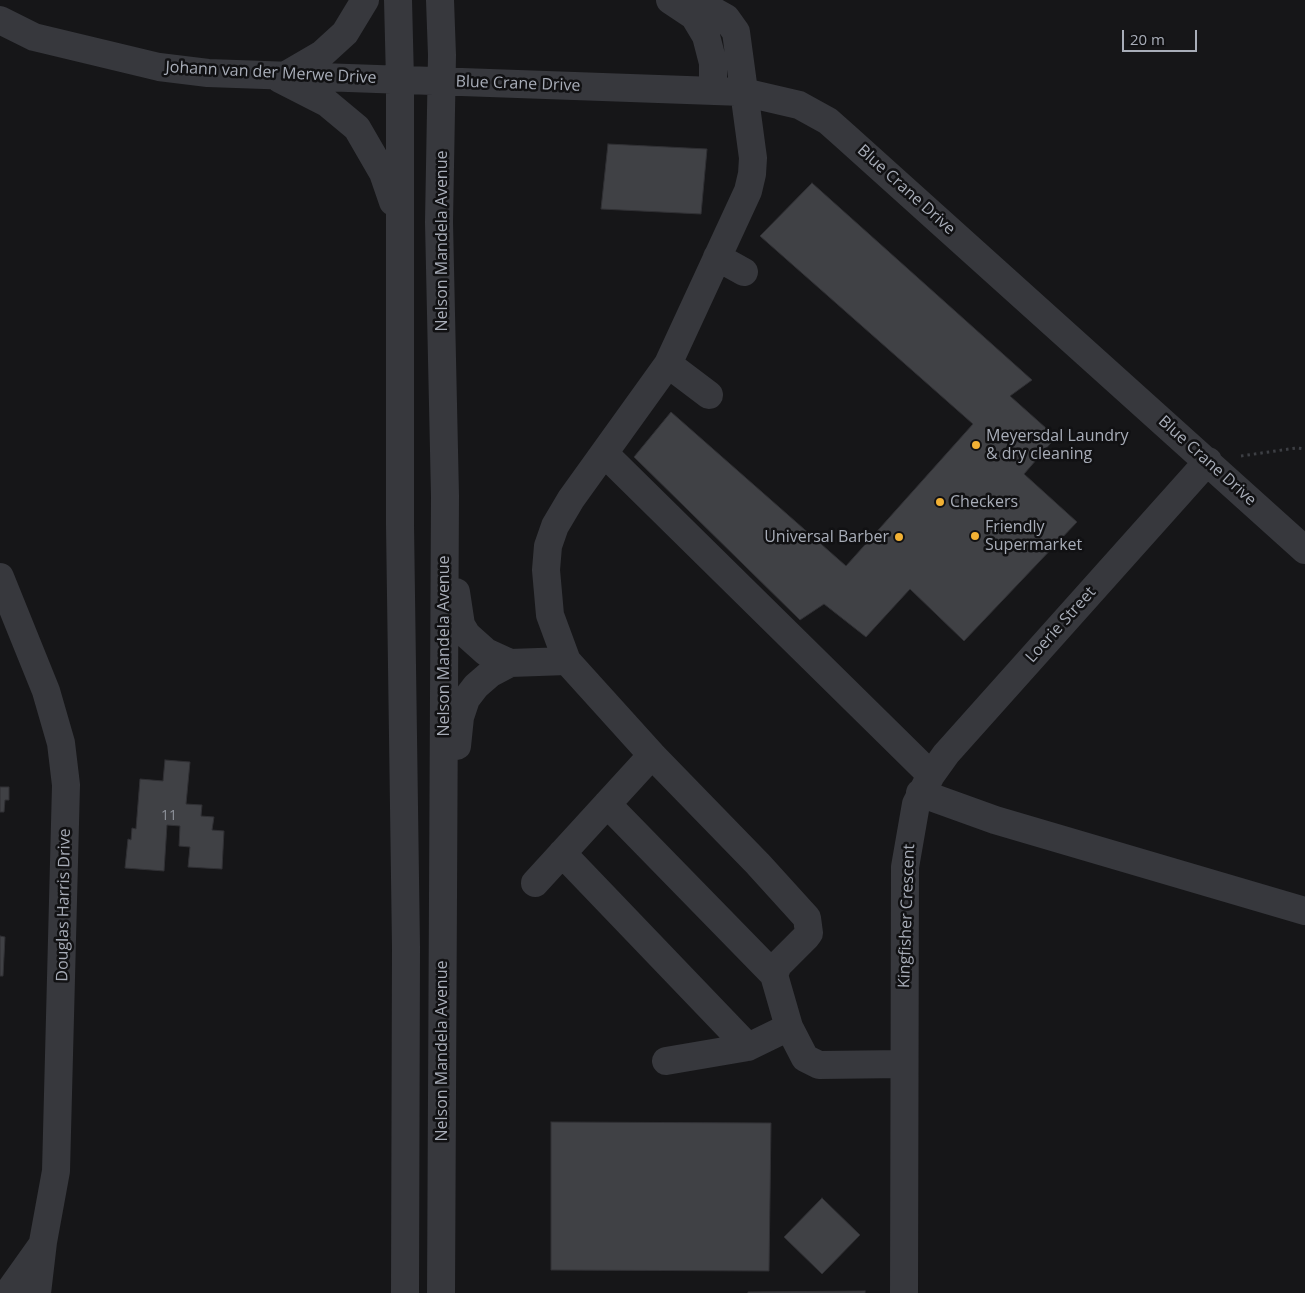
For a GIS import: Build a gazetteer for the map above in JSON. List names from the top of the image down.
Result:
{
  "streets": {
    "street": [
      "Johann van der Merwe Drive",
      "Blue Crane Drive",
      "Nelson Mandela Avenue",
      "Loerie Street",
      "Douglas Harris Drive",
      "Kingfisher Crescent"
    ]
  },
  "crossings": [
    ["Johann van der Merwe Drive", "Blue Crane Drive"],
    ["Blue Crane Drive", "Nelson Mandela Avenue"],
    ["Blue Crane Drive", "Loerie Street"],
    ["Loerie Street", "Kingfisher Crescent"]
  ],
  "places": [
    "Meyersdal Laundry & dry cleaning",
    "Checkers",
    "Friendly Supermarket",
    "Universal Barber"
  ],
  "house_numbers": ["11"],
  "scale_bar": "20 m"
}
